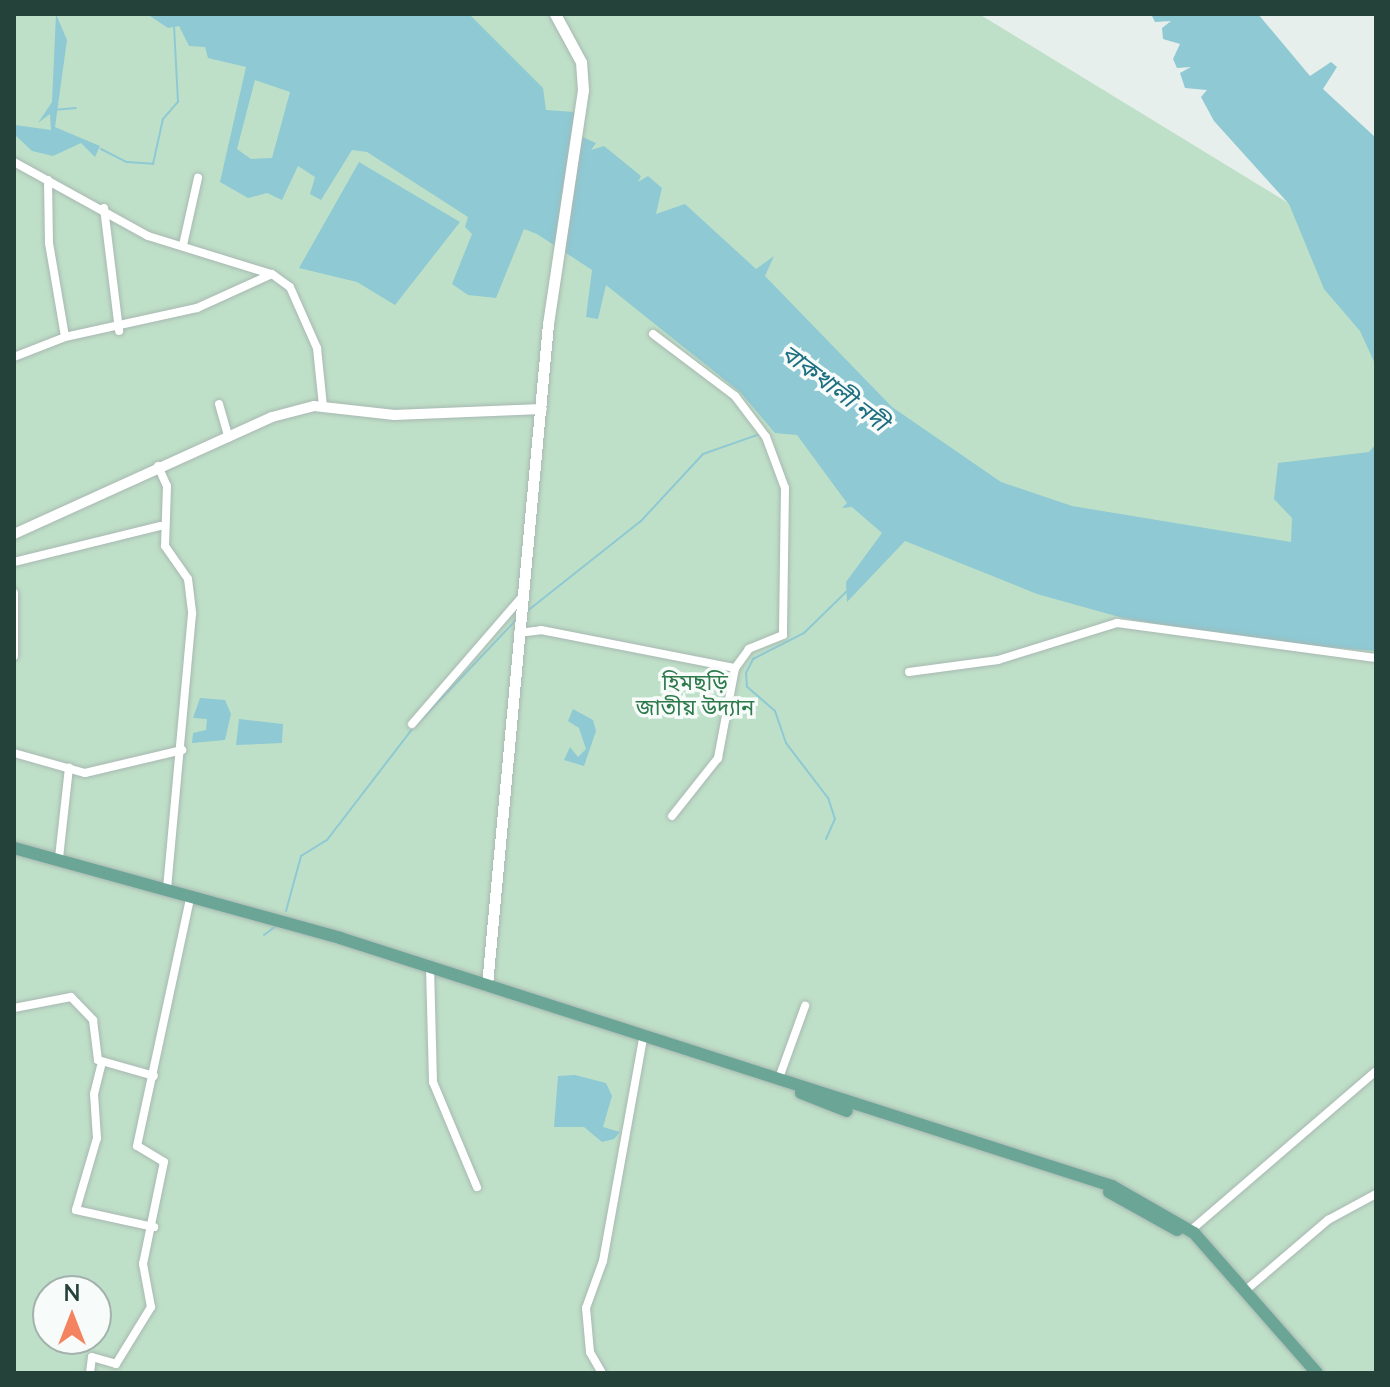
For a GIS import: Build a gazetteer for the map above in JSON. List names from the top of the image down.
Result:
{
  "water": ["বাকখালী নদী"],
  "parks": ["হিমছড়ি জাতীয় উদ্যান"],
  "north": "top"
}
